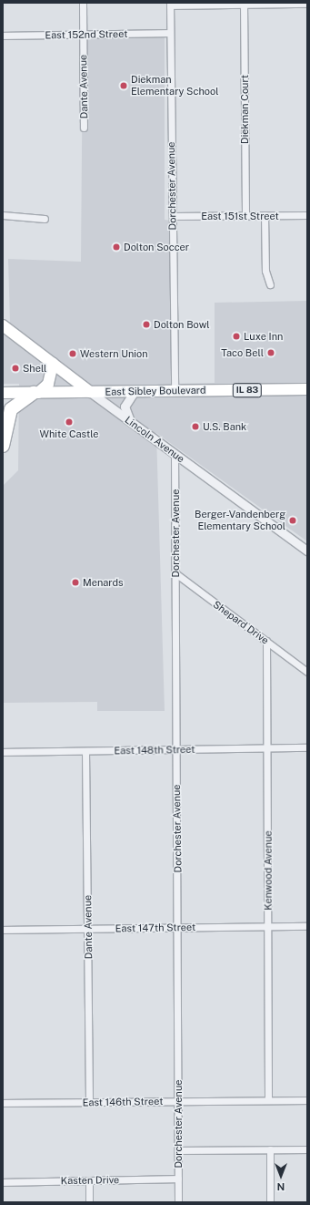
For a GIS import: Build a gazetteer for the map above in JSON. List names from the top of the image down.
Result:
{
  "streets": {
    "main road": ["IL 83", "East Sibley Boulevard", "Lincoln Avenue"],
    "street": [
      "East 152nd Street",
      "Dante Avenue",
      "Diekman Court",
      "Dorchester Avenue",
      "East 151st Street",
      "Shepard Drive",
      "East 148th Street",
      "Kenwood Avenue",
      "East 147th Street",
      "East 146th Street",
      "Kasten Drive"
    ]
  },
  "crossings": [
    ["East 152nd Street", "Dante Avenue"],
    ["East 152nd Street", "Dorchester Avenue"],
    ["Dante Avenue", "East 148th Street"],
    ["Dante Avenue", "East 147th Street"],
    ["Dante Avenue", "East 146th Street"],
    ["Diekman Court", "East 151st Street"],
    ["Dorchester Avenue", "East 151st Street"],
    ["Dorchester Avenue", "East Sibley Boulevard"],
    ["Dorchester Avenue", "Lincoln Avenue"],
    ["Dorchester Avenue", "Shepard Drive"],
    ["Dorchester Avenue", "East 148th Street"],
    ["Dorchester Avenue", "East 147th Street"],
    ["Dorchester Avenue", "East 146th Street"],
    ["Dorchester Avenue", "Kasten Drive"],
    ["East Sibley Boulevard", "Lincoln Avenue"],
    ["Shepard Drive", "Kenwood Avenue"],
    ["East 148th Street", "Kenwood Avenue"],
    ["Kenwood Avenue", "East 147th Street"],
    ["Kenwood Avenue", "East 146th Street"]
  ],
  "places": [
    "Diekman Elementary School",
    "Dolton Soccer",
    "Dolton Bowl",
    "Luxe Inn",
    "Taco Bell",
    "Western Union",
    "Shell",
    "White Castle",
    "U.S. Bank",
    "Berger-Vandenberg Elementary School",
    "Menards"
  ],
  "north": "bottom"
}
